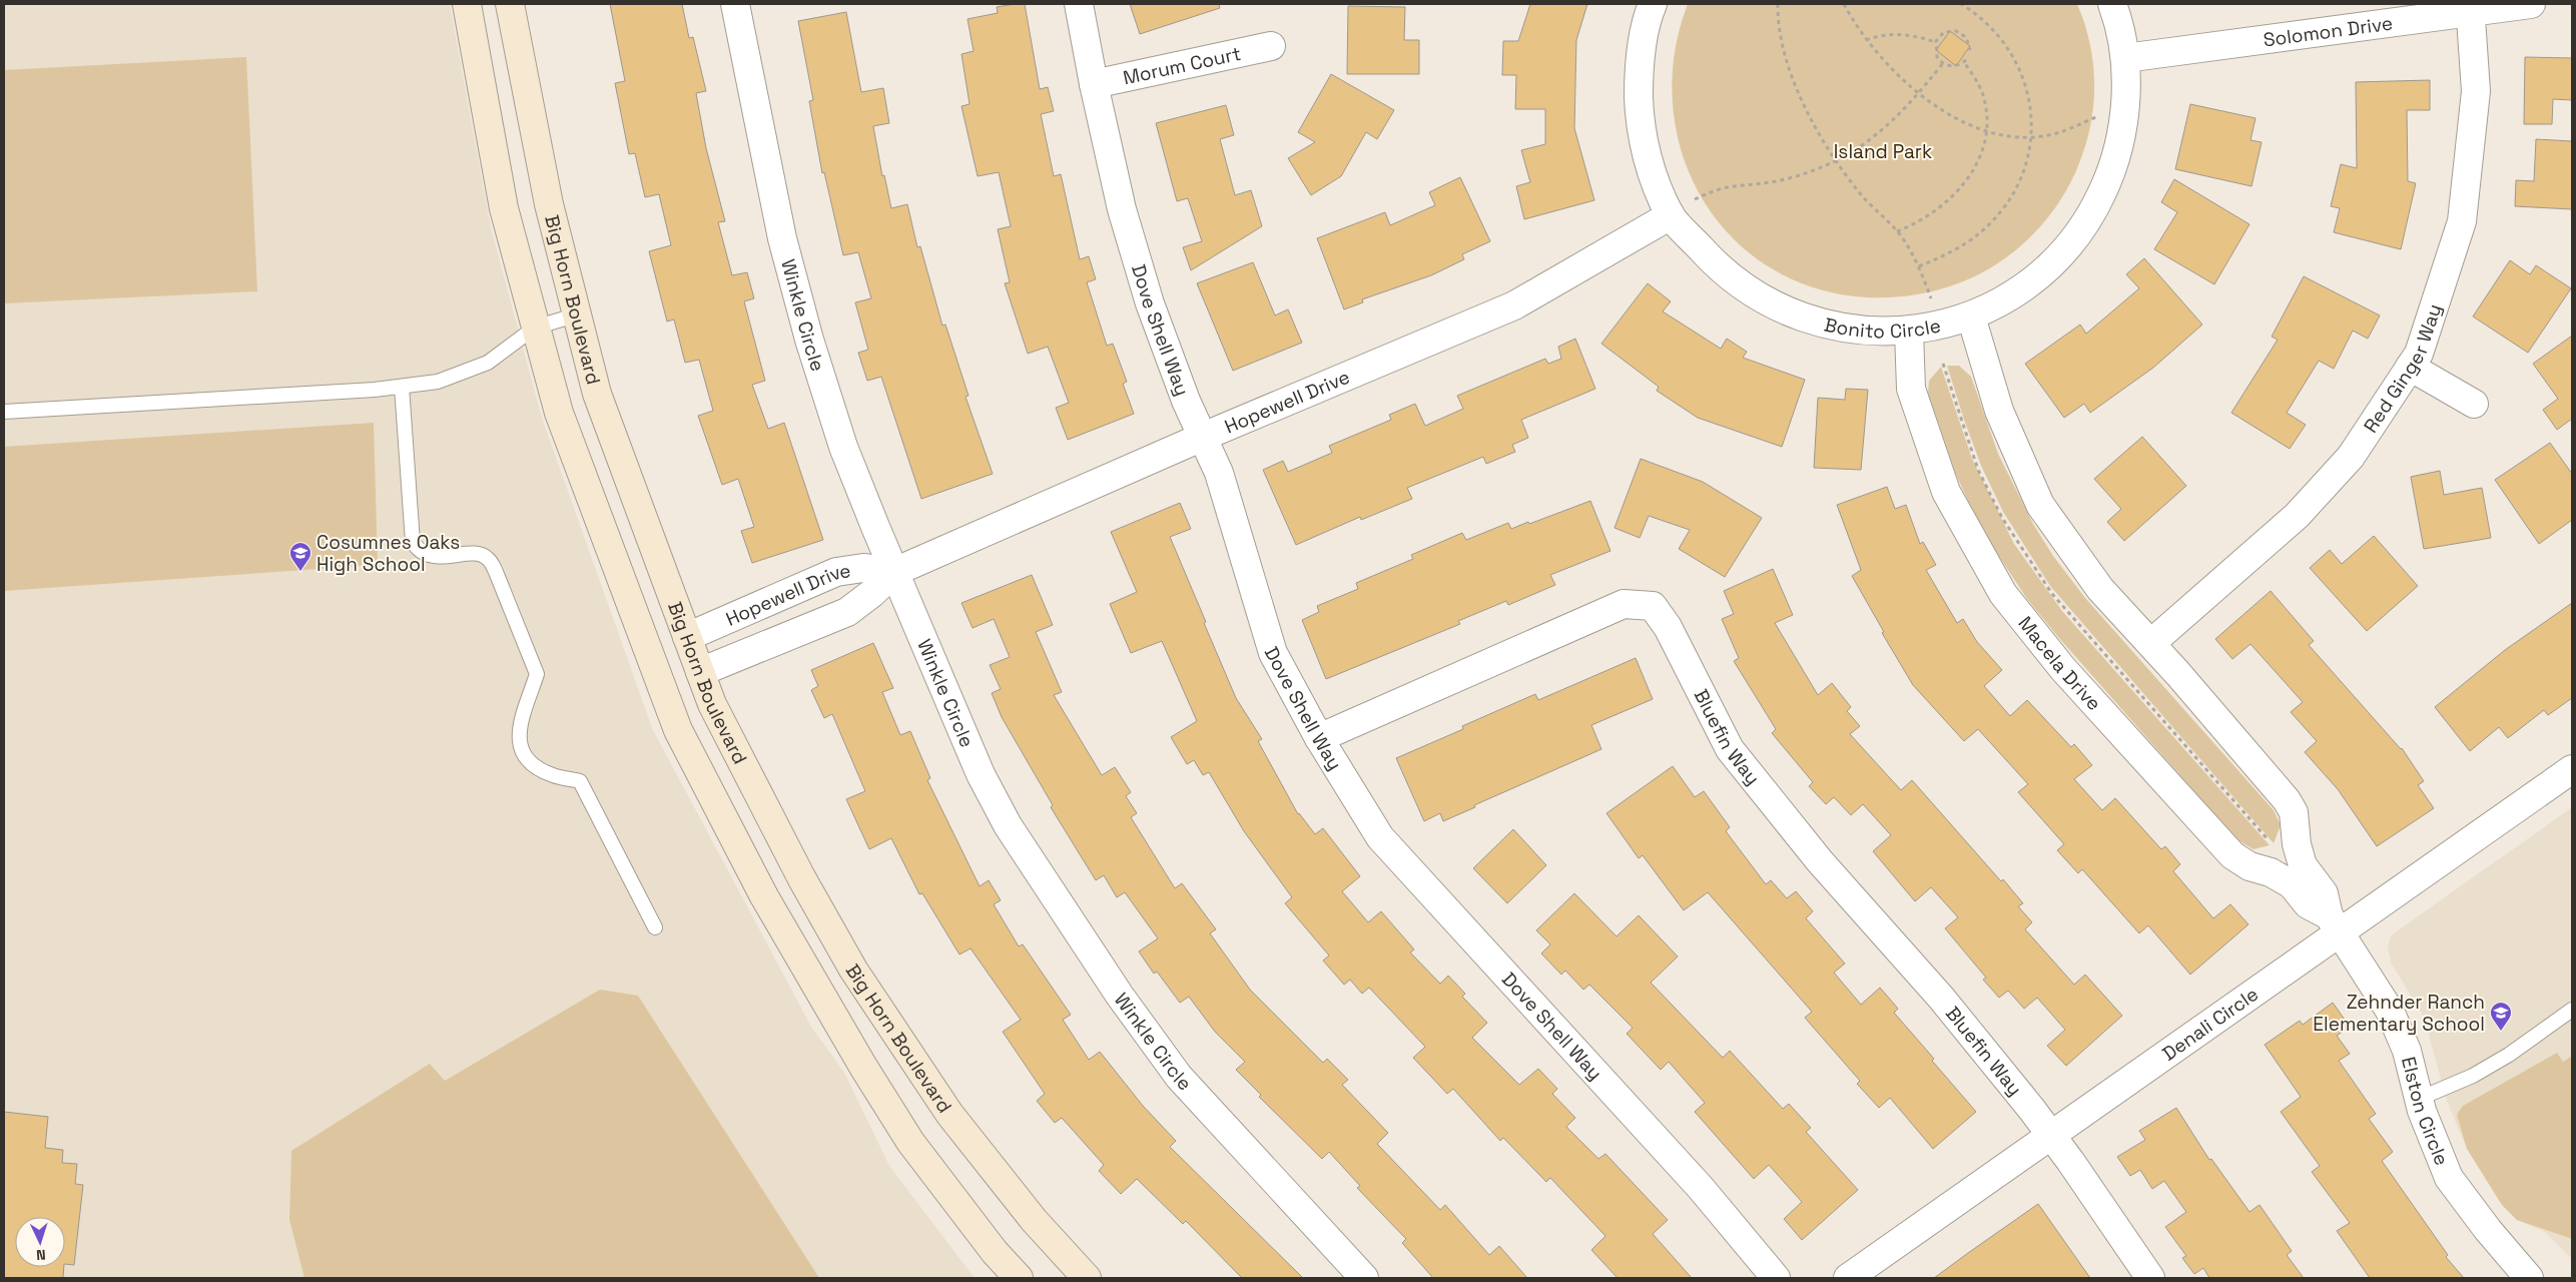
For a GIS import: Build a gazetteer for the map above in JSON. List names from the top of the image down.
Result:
{
  "streets": {
    "main road": ["Big Horn Boulevard"],
    "street": [
      "Solomon Drive",
      "Morum Court",
      "Winkle Circle",
      "Bonito Circle",
      "Dove Shell Way",
      "Red Ginger Way",
      "Hopewell Drive",
      "Macela Drive",
      "Bluefin Way",
      "Denali Circle",
      "Elston Circle"
    ]
  },
  "crossings": [
    ["Solomon Drive", "Bonito Circle"],
    ["Solomon Drive", "Red Ginger Way"],
    ["Morum Court", "Dove Shell Way"],
    ["Big Horn Boulevard", "Hopewell Drive"],
    ["Winkle Circle", "Hopewell Drive"],
    ["Bonito Circle", "Hopewell Drive"],
    ["Bonito Circle", "Macela Drive"],
    ["Dove Shell Way", "Hopewell Drive"],
    ["Dove Shell Way", "Bluefin Way"],
    ["Macela Drive", "Denali Circle"],
    ["Macela Drive", "Elston Circle"],
    ["Bluefin Way", "Denali Circle"],
    ["Denali Circle", "Elston Circle"]
  ],
  "parks": ["Island Park"],
  "places": {
    "school or university": ["Cosumnes Oaks High School", "Zehnder Ranch Elementary School"]
  },
  "north": "bottom"
}
